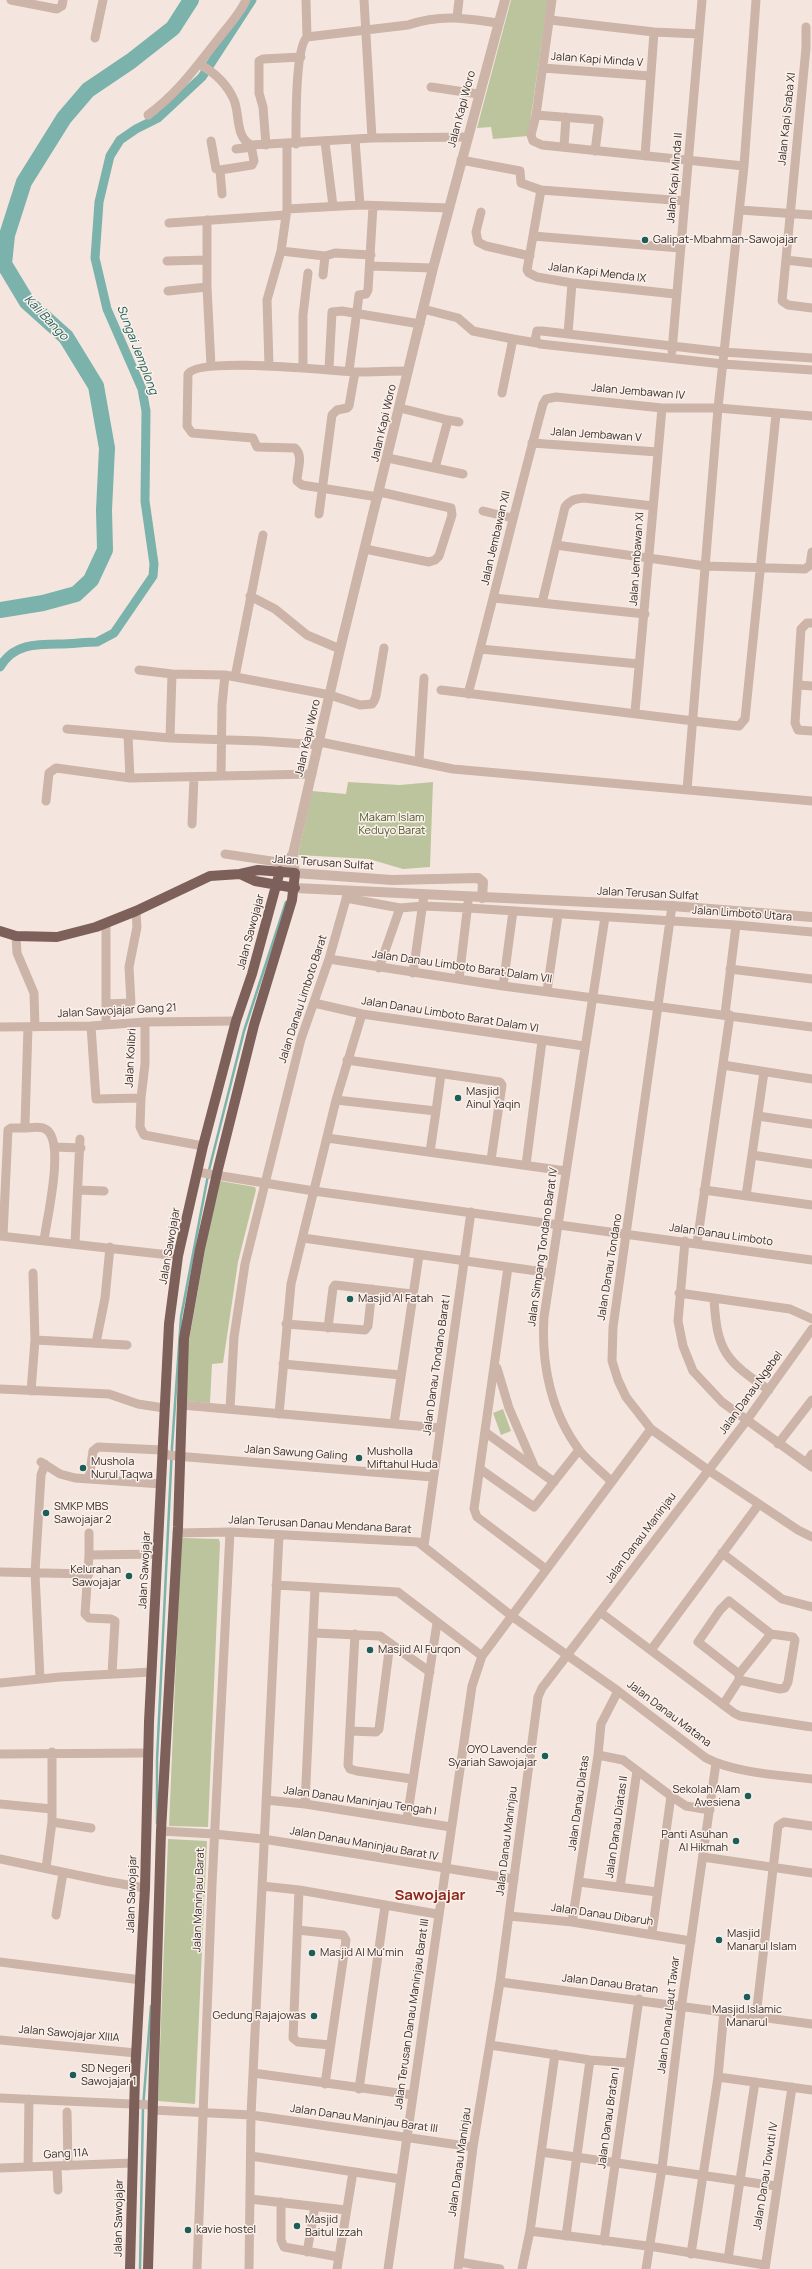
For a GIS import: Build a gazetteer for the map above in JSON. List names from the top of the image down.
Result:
{
  "streets": {
    "main road": ["Jalan Kapi Woro", "Jalan Terusan Sulfat", "Jalan Sawojajar"],
    "street": [
      "Jalan Kapi Minda V",
      "Jalan Kapi Sraba XI",
      "Jalan Kapi Minda II",
      "Jalan Kapi Menda IX",
      "Jalan Jembawan IV",
      "Jalan Jembawan V",
      "Jalan Jembawan XII",
      "Jalan Jembawan XI",
      "Jalan Limboto Utara",
      "Jalan Danau Limboto Barat Dalam VII",
      "Jalan Danau Limboto Barat",
      "Jalan Sawojajar Gang 21",
      "Jalan Danau Limboto Barat Dalam VI",
      "Jalan Kolibri",
      "Jalan Danau Limboto",
      "Jalan Simpang Tondano Barat IV",
      "Jalan Danau Tondano",
      "Jalan Danau Tondano Barat I",
      "Jalan Danau Ngebel",
      "Jalan Sawung Galing",
      "Jalan Terusan Danau Mendana Barat",
      "Jalan Danau Maninjau",
      "Jalan Danau Matana",
      "Jalan Danau Maninjau Tengah I",
      "Jalan Danau Diatas",
      "Jalan Danau Diatas II",
      "Jalan Danau Maninjau Barat IV",
      "Jalan Maninjau Barat",
      "Jalan Danau Dibaruh",
      "Jalan Danau Bratan",
      "Jalan Terusan Danau Maninjau Barat III",
      "Jalan Danau Laut Tawar",
      "Jalan Sawojajar XIIIA",
      "Jalan Danau Bratan I",
      "Jalan Danau Maninjau Barat III",
      "Gang 11A",
      "Jalan Danau Towuti IV"
    ]
  },
  "crossings": [
    ["Jalan Kapi Woro", "Jalan Terusan Sulfat"],
    ["Jalan Kapi Woro", "Jalan Sawojajar"],
    ["Jalan Kapi Minda II", "Jalan Kapi Menda IX"],
    ["Jalan Jembawan IV", "Jalan Jembawan XII"],
    ["Jalan Jembawan IV", "Jalan Jembawan XI"],
    ["Jalan Jembawan V", "Jalan Jembawan XII"],
    ["Jalan Jembawan V", "Jalan Jembawan XI"],
    ["Jalan Terusan Sulfat", "Jalan Limboto Utara"],
    ["Jalan Terusan Sulfat", "Jalan Sawojajar"],
    ["Jalan Terusan Sulfat", "Jalan Danau Limboto Barat"],
    ["Jalan Terusan Sulfat", "Jalan Simpang Tondano Barat IV"],
    ["Jalan Terusan Sulfat", "Jalan Danau Tondano"],
    ["Jalan Limboto Utara", "Jalan Danau Limboto Barat"],
    ["Jalan Limboto Utara", "Jalan Simpang Tondano Barat IV"],
    ["Jalan Limboto Utara", "Jalan Danau Tondano"],
    ["Jalan Sawojajar", "Jalan Sawojajar Gang 21"],
    ["Jalan Sawojajar", "Jalan Sawung Galing"],
    ["Jalan Sawojajar", "Jalan Terusan Danau Mendana Barat"],
    ["Jalan Sawojajar", "Jalan Danau Maninjau Barat IV"],
    ["Jalan Sawojajar", "Jalan Sawojajar XIIIA"],
    ["Jalan Sawojajar", "Jalan Danau Maninjau Barat III"],
    ["Jalan Sawojajar", "Gang 11A"],
    ["Jalan Danau Limboto Barat Dalam VII", "Jalan Danau Limboto Barat"],
    ["Jalan Danau Limboto Barat Dalam VII", "Jalan Simpang Tondano Barat IV"],
    ["Jalan Danau Limboto Barat Dalam VII", "Jalan Danau Tondano"],
    ["Jalan Danau Limboto Barat", "Jalan Danau Limboto Barat Dalam VI"],
    ["Jalan Sawojajar Gang 21", "Jalan Kolibri"],
    ["Jalan Danau Limboto Barat Dalam VI", "Jalan Simpang Tondano Barat IV"],
    ["Jalan Danau Limboto", "Jalan Simpang Tondano Barat IV"],
    ["Jalan Danau Limboto", "Jalan Danau Tondano"],
    ["Jalan Danau Tondano", "Jalan Danau Ngebel"],
    ["Jalan Danau Tondano", "Jalan Danau Maninjau"],
    ["Jalan Danau Tondano Barat I", "Jalan Sawung Galing"],
    ["Jalan Danau Tondano Barat I", "Jalan Terusan Danau Mendana Barat"],
    ["Jalan Danau Ngebel", "Jalan Danau Maninjau"],
    ["Jalan Terusan Danau Mendana Barat", "Jalan Danau Maninjau"],
    ["Jalan Terusan Danau Mendana Barat", "Jalan Danau Matana"],
    ["Jalan Terusan Danau Mendana Barat", "Jalan Maninjau Barat"],
    ["Jalan Danau Maninjau", "Jalan Danau Matana"],
    ["Jalan Danau Maninjau", "Jalan Danau Maninjau Barat IV"],
    ["Jalan Danau Maninjau", "Jalan Danau Dibaruh"],
    ["Jalan Danau Maninjau", "Jalan Danau Bratan"],
    ["Jalan Danau Maninjau", "Jalan Danau Maninjau Barat III"],
    ["Jalan Danau Matana", "Jalan Danau Diatas"],
    ["Jalan Danau Matana", "Jalan Danau Laut Tawar"],
    ["Jalan Danau Maninjau Tengah I", "Jalan Terusan Danau Maninjau Barat III"],
    ["Jalan Danau Diatas", "Jalan Danau Dibaruh"],
    ["Jalan Danau Maninjau Barat IV", "Jalan Maninjau Barat"],
    ["Jalan Danau Maninjau Barat IV", "Jalan Terusan Danau Maninjau Barat III"],
    ["Jalan Maninjau Barat", "Jalan Danau Maninjau Barat III"],
    ["Jalan Danau Dibaruh", "Jalan Danau Laut Tawar"],
    ["Jalan Danau Bratan", "Jalan Danau Laut Tawar"],
    ["Jalan Danau Bratan", "Jalan Danau Bratan I"],
    ["Jalan Terusan Danau Maninjau Barat III", "Jalan Danau Maninjau Barat III"]
  ],
  "districts": ["Sawojajar"],
  "water": ["Kali Bango", "Sungai Jemplong"],
  "parks": ["Makam Islam Keduyo Barat"],
  "places": [
    "Galipat-Mbahman-Sawojajar",
    "Masjid Ainul Yaqin",
    "Masjid Al Fatah",
    "Musholla Miftahul Huda",
    "Mushola Nurul Taqwa",
    "SMKP MBS Sawojajar 2",
    "Kelurahan Sawojajar",
    "Masjid Al Furqon",
    "OYO Lavender Syariah Sawojajar",
    "Sekolah Alam Avesiena",
    "Panti Asuhan Al Hikmah",
    "Masjid Manarul Islam",
    "Masjid Al Mu'min",
    "Masjid Islamic Manarul",
    "Gedung Rajajowas",
    "SD Negeri Sawojajar 1",
    "Masjid Baitul Izzah",
    "kavie hostel"
  ]
}
